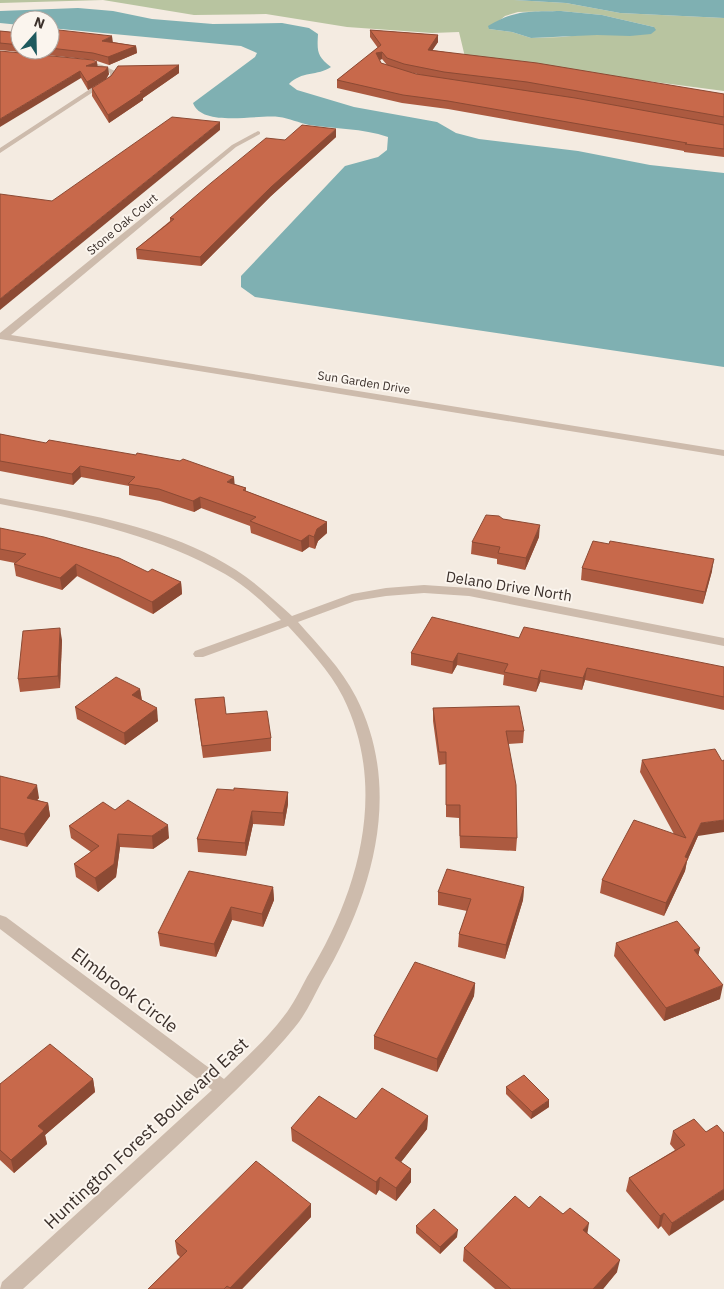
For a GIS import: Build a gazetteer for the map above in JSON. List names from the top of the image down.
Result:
{
  "streets": {
    "street": [
      "Stone Oak Court",
      "Sun Garden Drive",
      "Delano Drive North",
      "Elmbrook Circle",
      "Huntington Forest Boulevard East"
    ]
  },
  "crossings": [
    ["Stone Oak Court", "Sun Garden Drive"],
    ["Delano Drive North", "Huntington Forest Boulevard East"],
    ["Elmbrook Circle", "Huntington Forest Boulevard East"]
  ],
  "north": "top"
}
